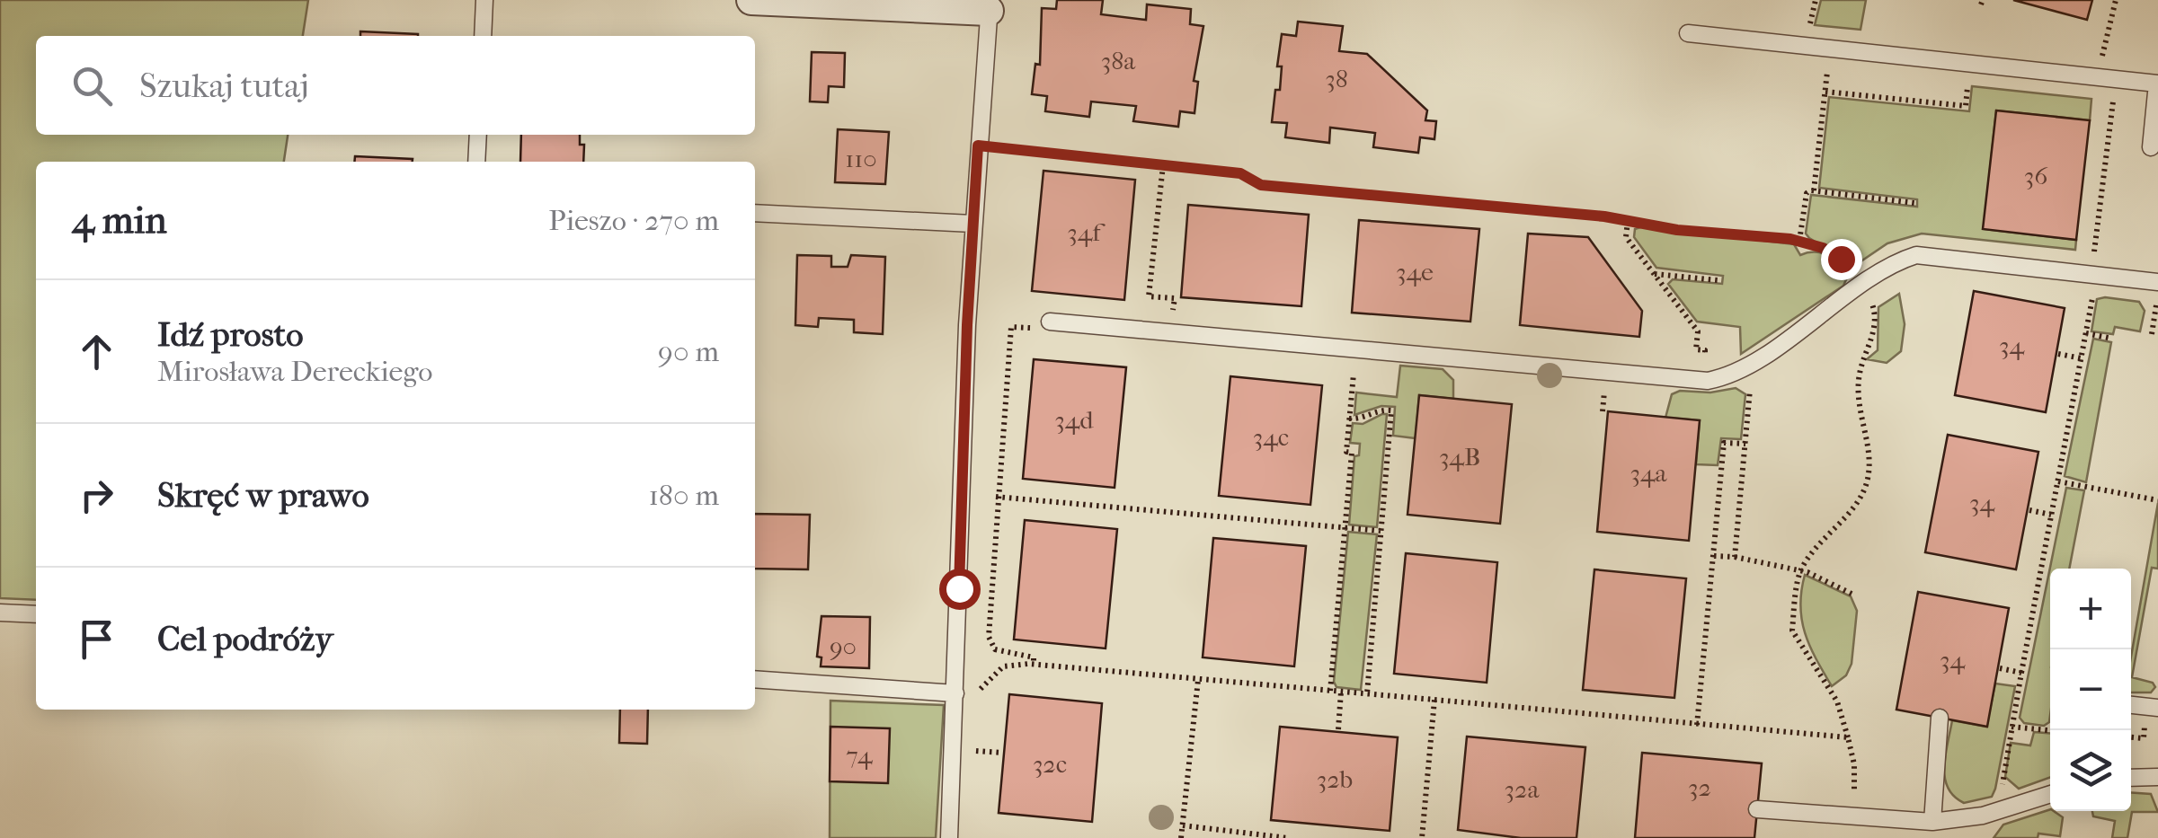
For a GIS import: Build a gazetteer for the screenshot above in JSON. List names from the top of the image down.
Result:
{
  "house_numbers": [
    "38a",
    "38",
    "110",
    "36",
    "34f",
    "34e",
    "34",
    "34d",
    "34c",
    "34B",
    "34a",
    "34",
    "90",
    "34",
    "74",
    "32c",
    "32b",
    "32",
    "32a"
  ],
  "page": {
    "search": "Szukaj tutaj",
    "heading": ["4 min", "Pieszo · 270 m"],
    "list": [
      ["Idź prosto", "Mirosława Dereckiego", "90 m"],
      ["Skręć w prawo", "180 m"],
      "Cel podróży"
    ],
    "map_buttons": ["+", "−"]
  }
}
